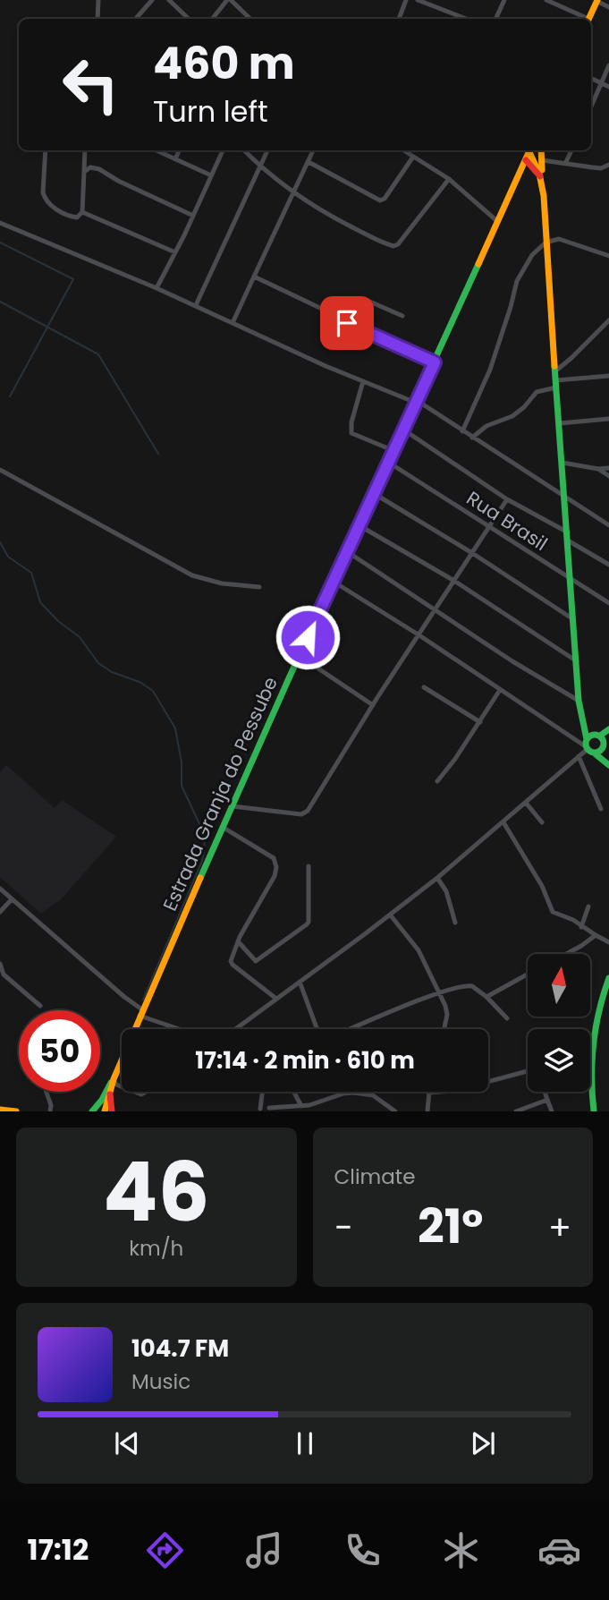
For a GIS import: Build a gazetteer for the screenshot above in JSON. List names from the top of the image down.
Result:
{
  "streets": {
    "main road": ["Estrada Granja do Pessube"],
    "street": ["Rua Brasil"]
  },
  "crossings": [
    ["Rua Brasil", "Estrada Granja do Pessube"]
  ],
  "north": "top",
  "page": {
    "turn": ["460 m", "Turn left"],
    "limit": "50",
    "trip": "17:14 · 2 min · 610 m",
    "tile": [
      ["46", "km/h"],
      "Climate"
    ],
    "heat": ["−", "21°", "+"],
    "song": ["104.7 FM", "Music"],
    "tabs": "17:12"
  }
}
